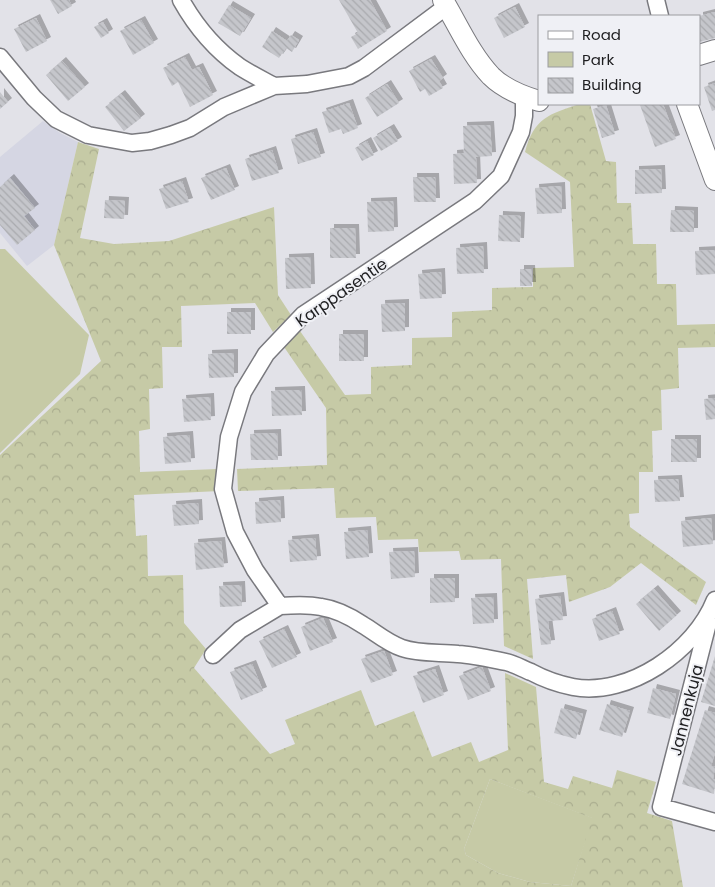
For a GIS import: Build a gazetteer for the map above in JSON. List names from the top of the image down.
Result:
{
  "streets": {
    "street": ["Karppasentie", "Jannenkuja"]
  },
  "legend": ["Road", "Park", "Building"]
}
